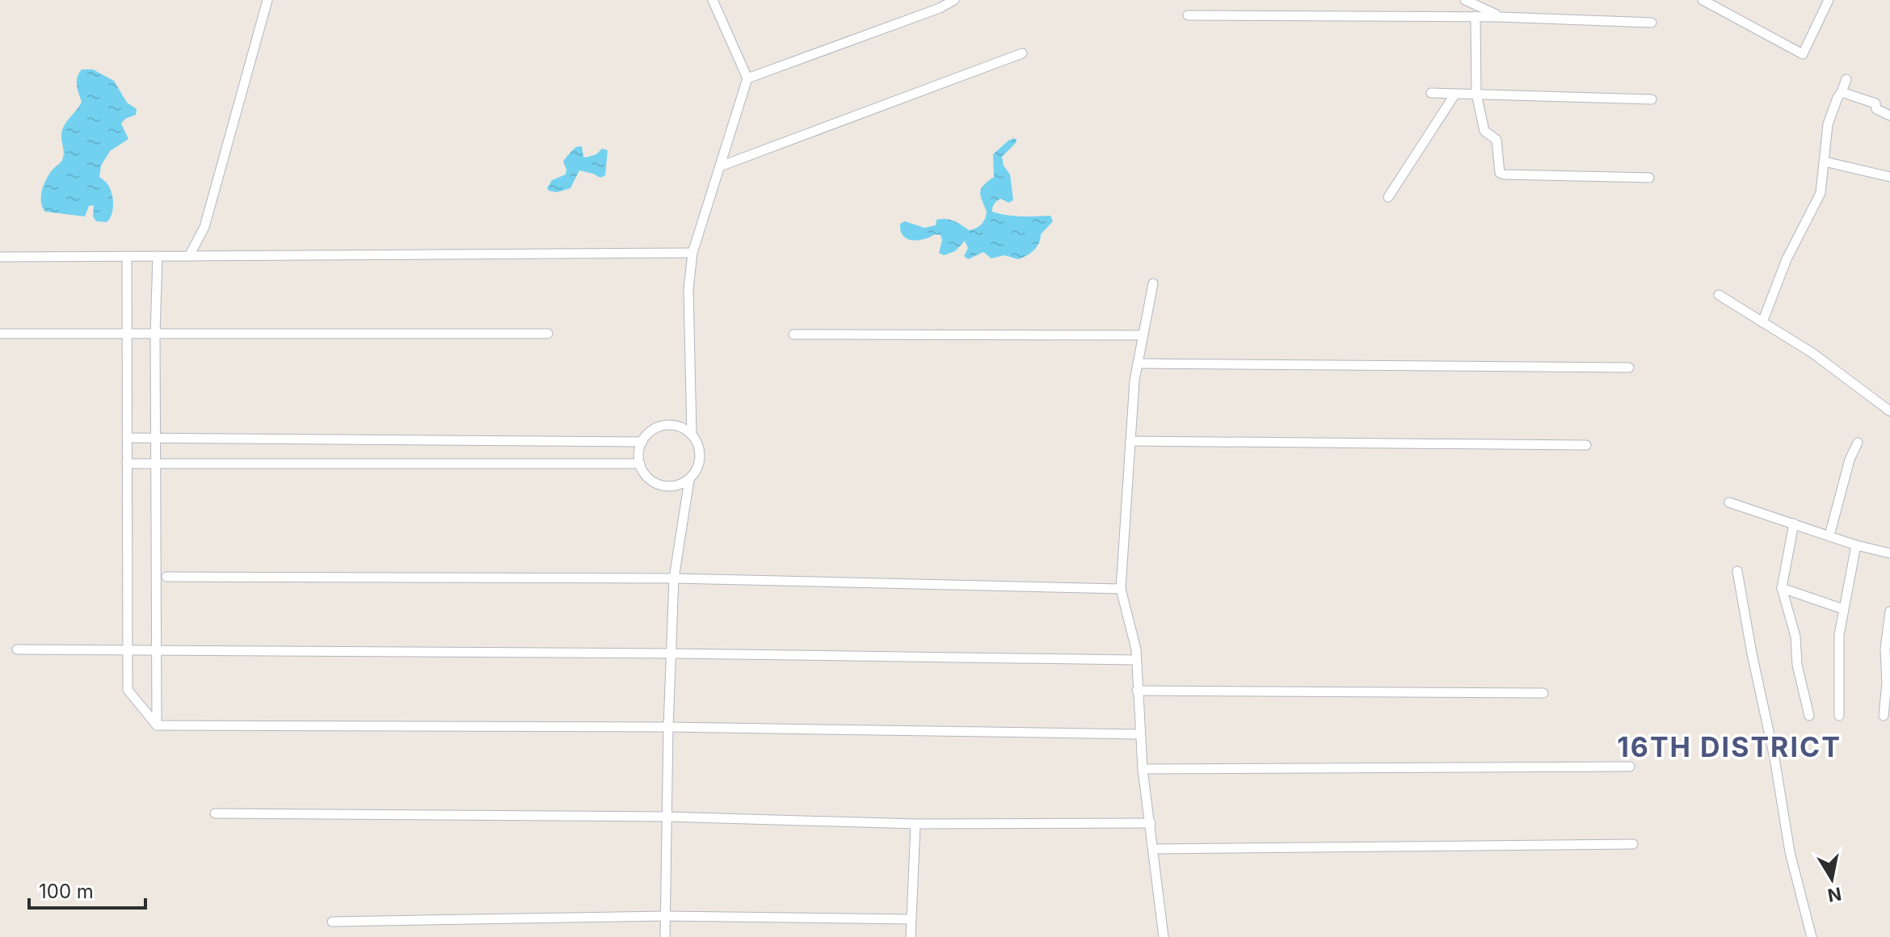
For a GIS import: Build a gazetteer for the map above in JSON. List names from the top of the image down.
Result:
{
  "districts": ["16TH DISTRICT"],
  "scale_bar": "100 m",
  "north": "bottom"
}
